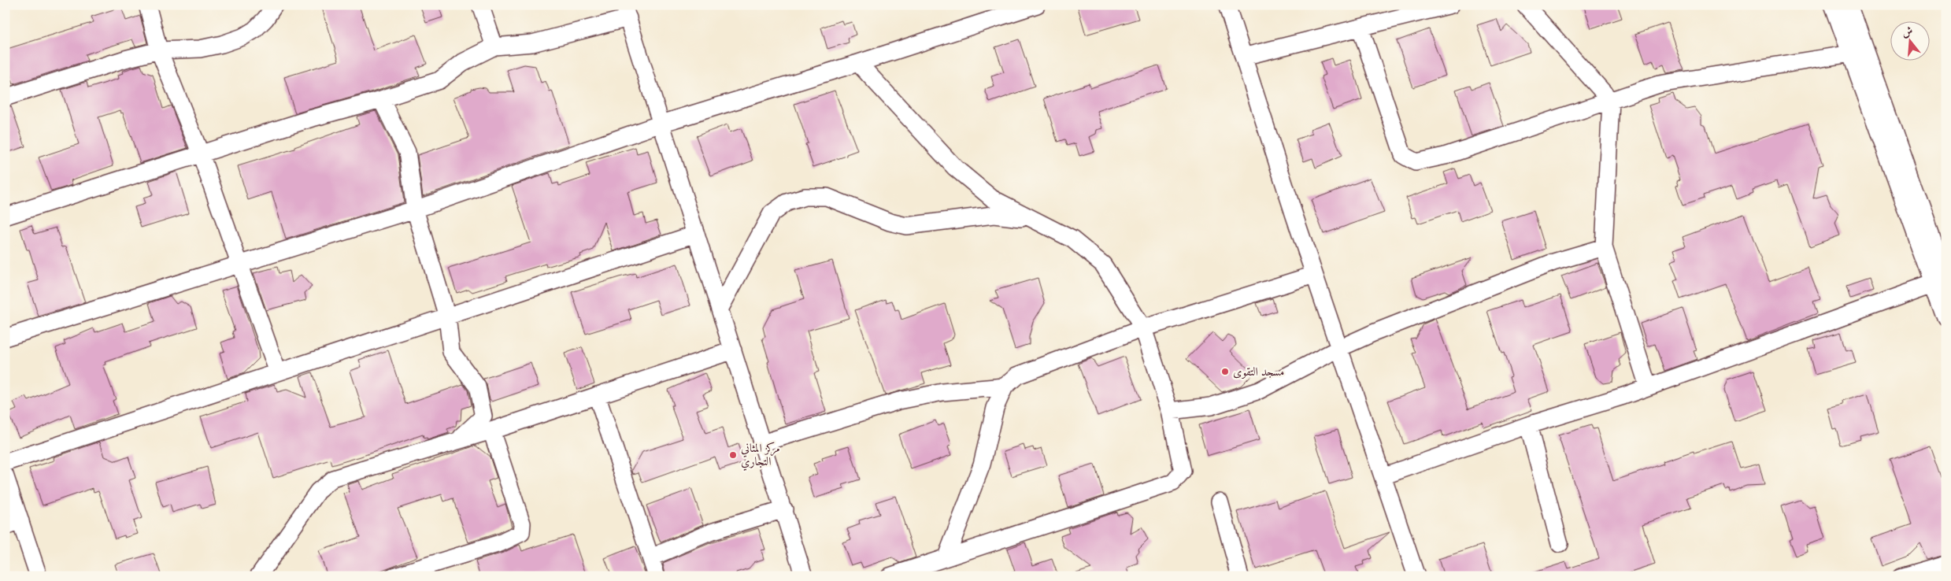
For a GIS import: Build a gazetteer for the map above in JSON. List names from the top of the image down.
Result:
{
  "places": ["مسجد التقوى", "مركز المثاني التجاري"],
  "north": "top"
}
